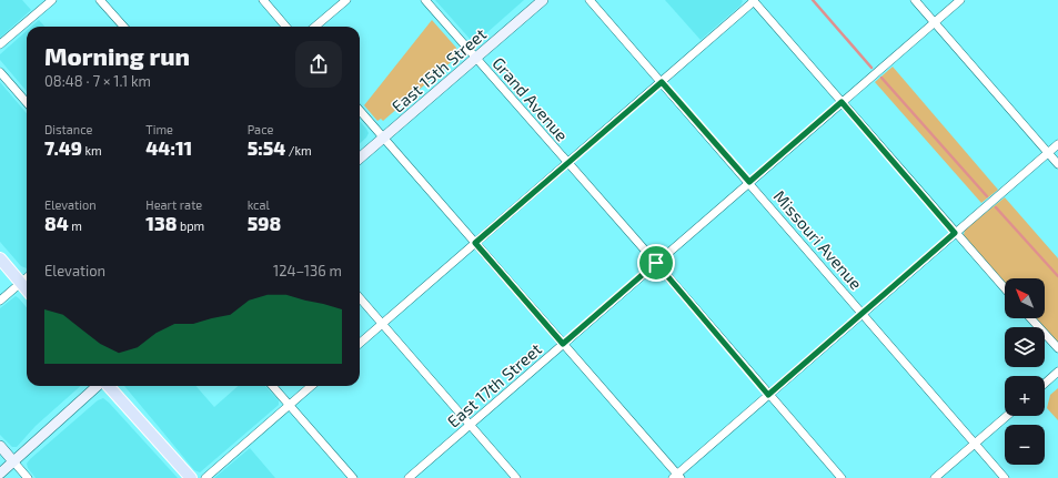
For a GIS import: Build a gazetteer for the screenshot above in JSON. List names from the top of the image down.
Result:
{
  "streets": {
    "main road": ["East 15th Street"],
    "street": ["Grand Avenue", "Missouri Avenue", "East 17th Street"]
  },
  "crossings": [
    ["East 15th Street", "Grand Avenue"],
    ["Grand Avenue", "East 17th Street"],
    ["Missouri Avenue", "East 17th Street"]
  ],
  "north": "top left",
  "page": {
    "heading": ["Morning run", "08:48 · 7 × 1.1 km"],
    "stats": [
      ["Distance", "7.49 km"],
      ["Time", "44:11"],
      ["Pace", "5:54 /km"],
      ["Elevation", "84 m"],
      ["Heart rate", "138 bpm"],
      ["kcal", "598"]
    ],
    "chart": ["Elevation", "124–136 m"],
    "map_buttons": ["+", "−"]
  }
}
